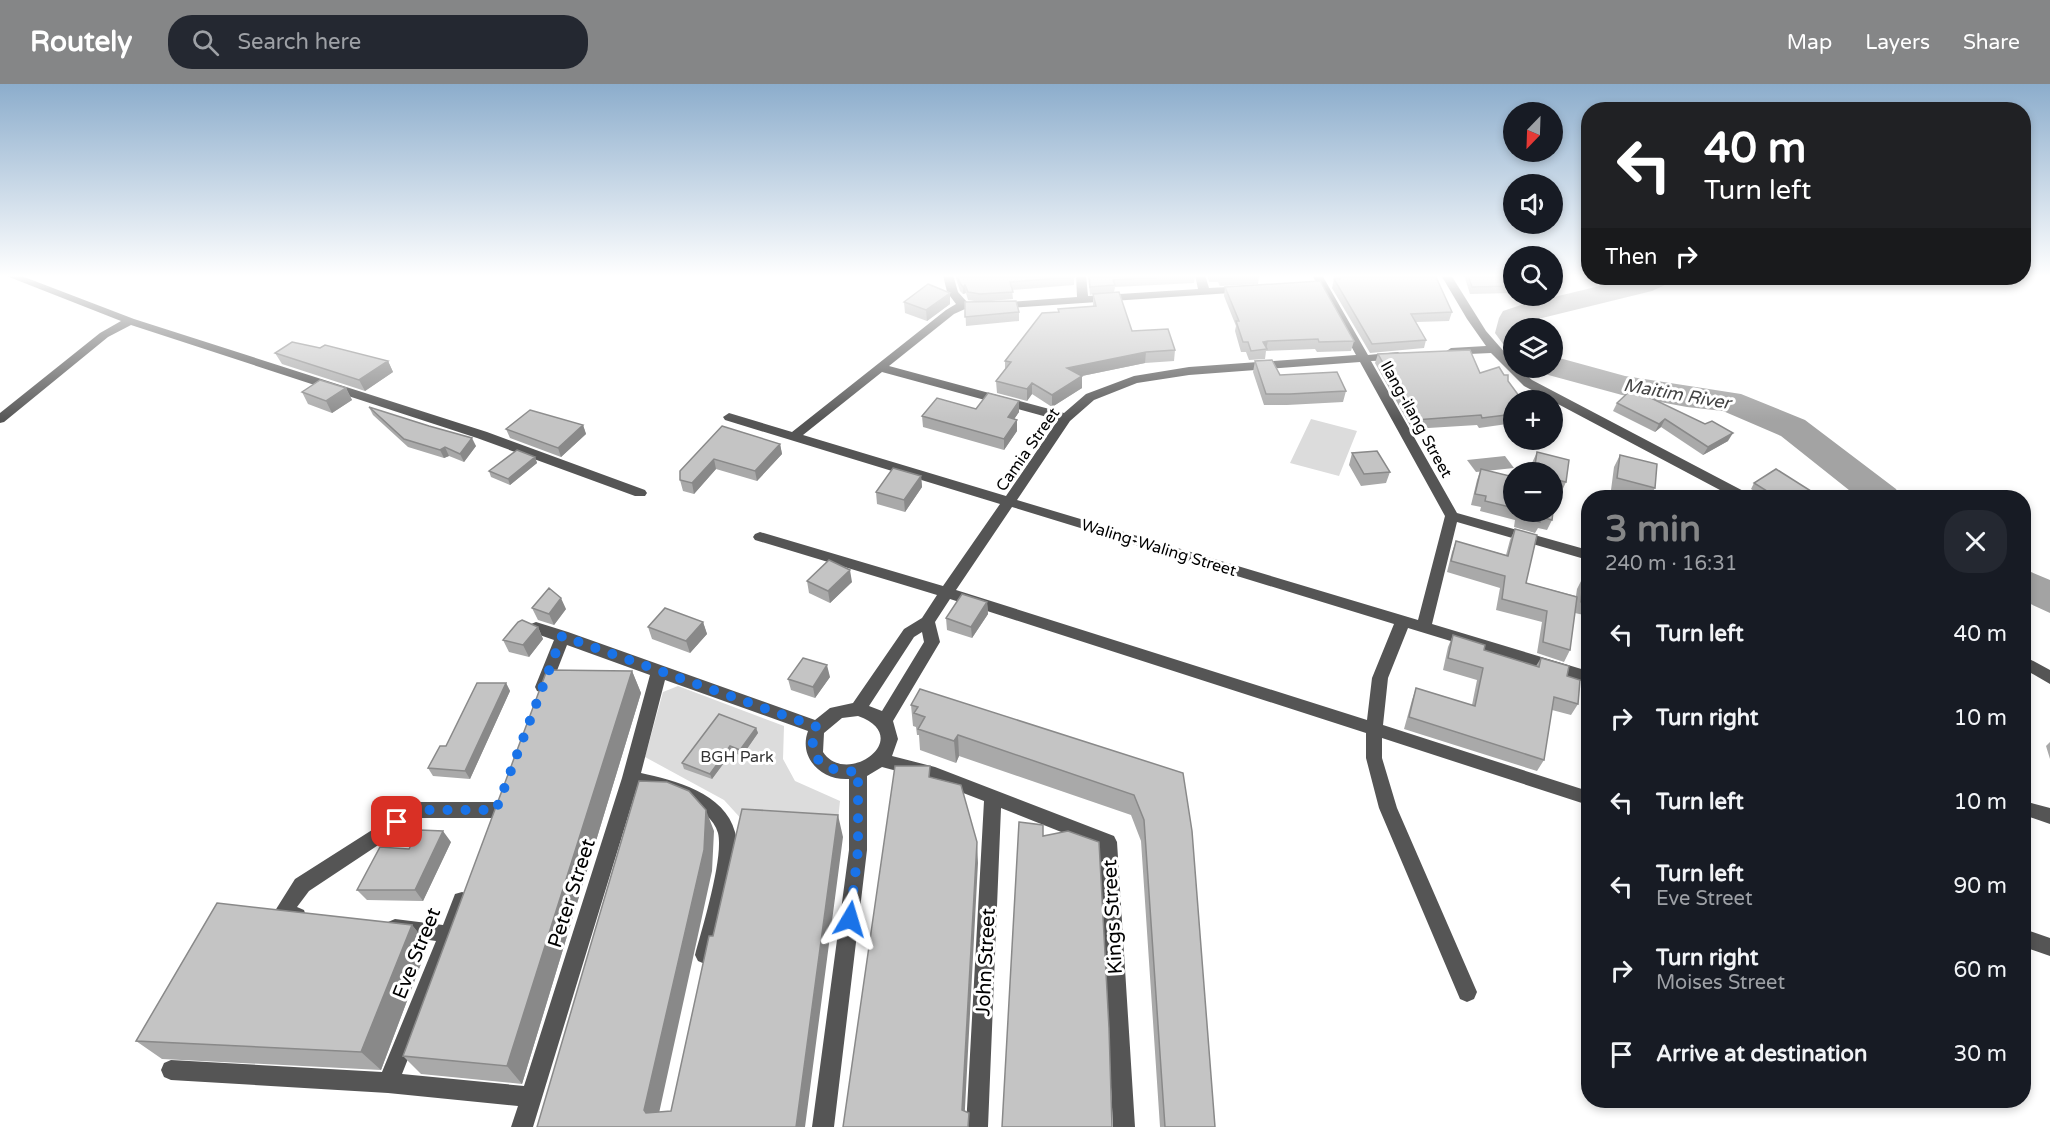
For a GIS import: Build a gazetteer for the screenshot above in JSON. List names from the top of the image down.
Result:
{
  "streets": {
    "street": [
      "Ilang-ilang Street",
      "Camia Street",
      "Waling-Waling Street",
      "Peter Street",
      "Kings Street",
      "Eve Street",
      "John Street"
    ]
  },
  "crossings": [
    ["Ilang-ilang Street", "Camia Street"],
    ["Camia Street", "Waling-Waling Street"],
    ["Camia Street", "Kings Street"],
    ["Kings Street", "John Street"]
  ],
  "water": ["Maitim River"],
  "parks": ["BGH Park"],
  "north": "bottom left",
  "page": {
    "header": "Routely",
    "search": "Search here",
    "nav": ["Map", "Layers", "Share"],
    "map_buttons": ["+", "−"],
    "turn": ["40 m", "Turn left"],
    "then": "Then",
    "heading": ["3 min", "240 m · 16:31"],
    "list": [
      {
        "name": "Turn left",
        "value": "40 m"
      },
      {
        "name": "Turn right",
        "value": "10 m"
      },
      {
        "name": "Turn left",
        "value": "10 m"
      },
      {
        "name": "Turn left",
        "note": "Eve Street",
        "value": "90 m"
      },
      {
        "name": "Turn right",
        "note": "Moises Street",
        "value": "60 m"
      },
      {
        "name": "Arrive at destination",
        "value": "30 m"
      }
    ]
  }
}
